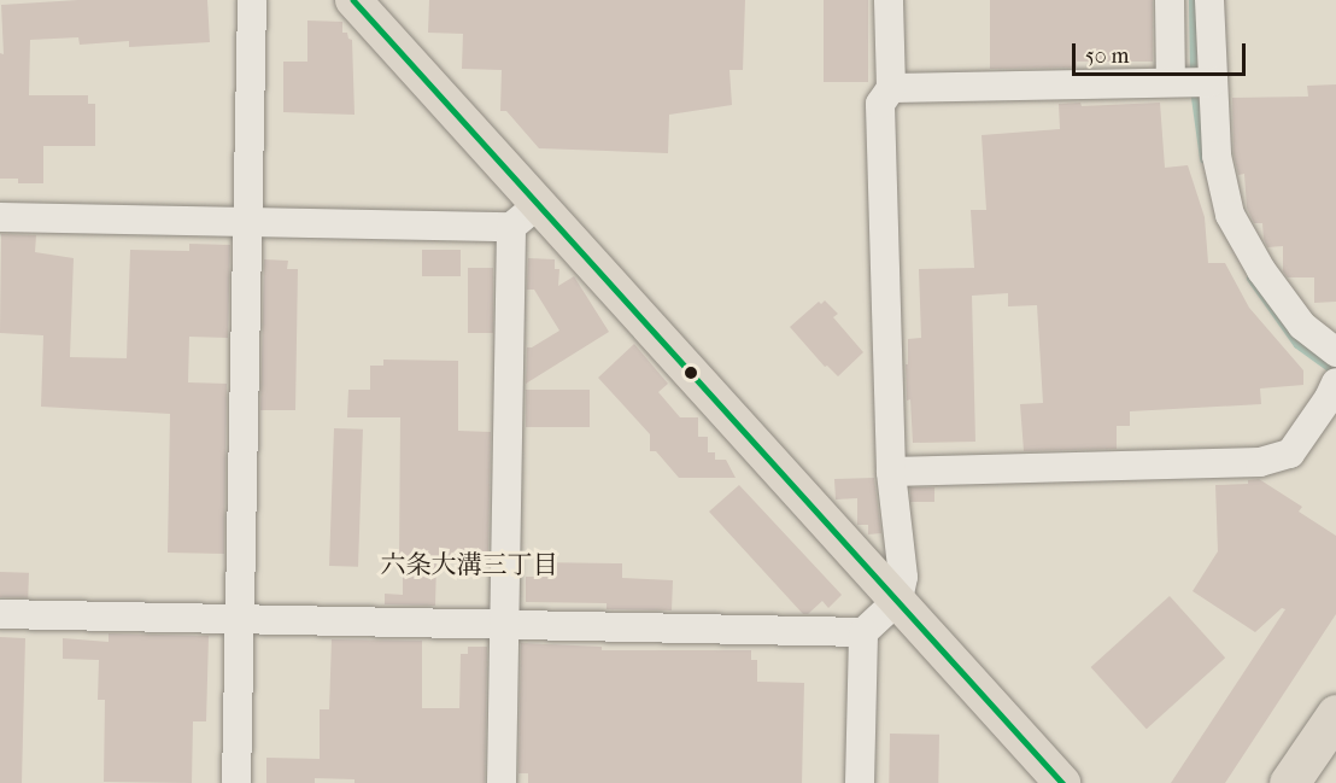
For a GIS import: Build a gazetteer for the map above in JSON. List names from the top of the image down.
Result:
{
  "districts": ["六条大溝三丁目"],
  "scale_bar": "50 m"
}
